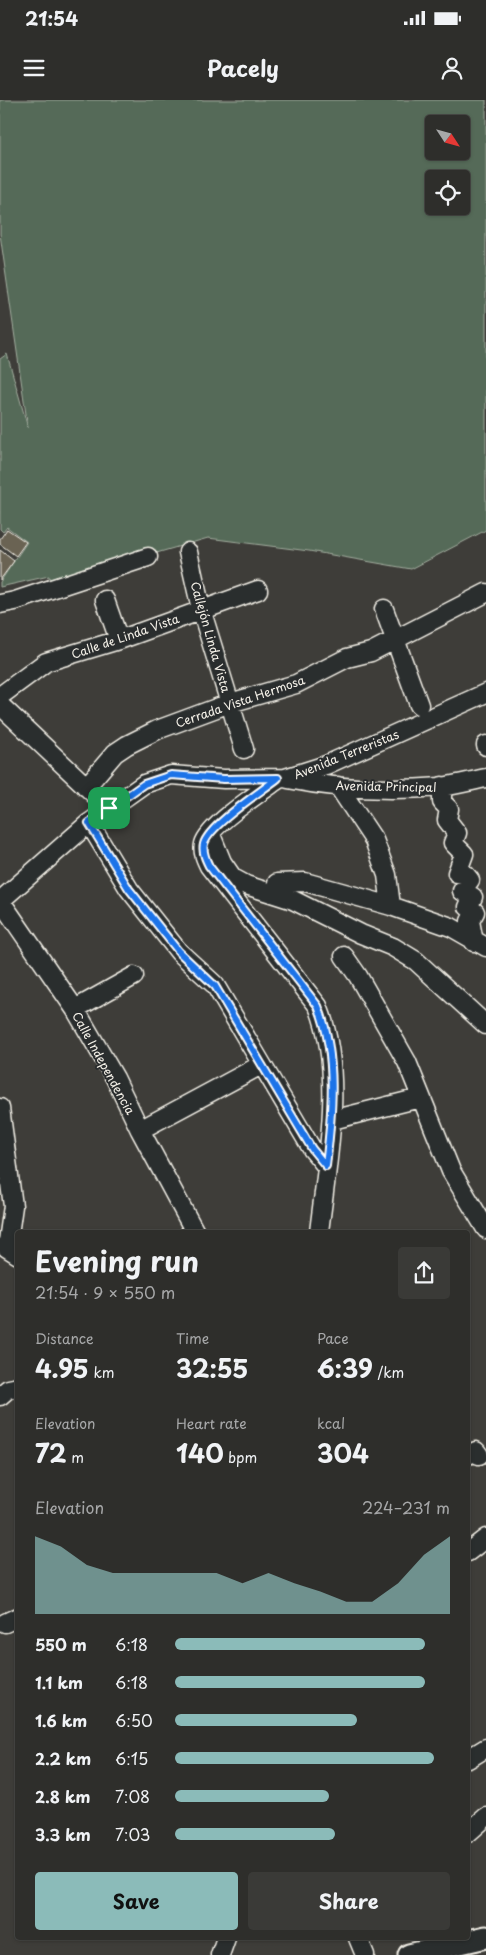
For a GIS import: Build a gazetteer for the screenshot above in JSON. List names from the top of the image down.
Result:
{
  "streets": {
    "street": [
      "Calle de Linda Vista",
      "Callejón Linda Vista",
      "Cerrada Vista Hermosa",
      "Avenida Terreristas",
      "Avenida Principal",
      "Calle Independencia"
    ]
  },
  "crossings": [
    ["Calle de Linda Vista", "Callejón Linda Vista"],
    ["Callejón Linda Vista", "Cerrada Vista Hermosa"],
    ["Avenida Terreristas", "Avenida Principal"],
    ["Avenida Terreristas", "Calle Independencia"]
  ],
  "north": "bottom right",
  "page": {
    "status": "21:54",
    "header": "Pacely",
    "heading": ["Evening run", "21:54 · 9 × 550 m"],
    "stats": [
      ["Distance", "4.95 km"],
      ["Time", "32:55"],
      ["Pace", "6:39 /km"],
      ["Elevation", "72 m"],
      ["Heart rate", "140 bpm"],
      ["kcal", "304"]
    ],
    "chart": ["Elevation", "224–231 m"],
    "list": [
      {
        "name": "550 m",
        "note": "6:18"
      },
      {
        "name": "1.1 km",
        "note": "6:18"
      },
      {
        "name": "1.6 km",
        "note": "6:50"
      },
      {
        "name": "2.2 km",
        "note": "6:15"
      },
      {
        "name": "2.8 km",
        "note": "7:08"
      },
      {
        "name": "3.3 km",
        "note": "7:03"
      }
    ],
    "buttons": ["Save", "Share"]
  }
}
